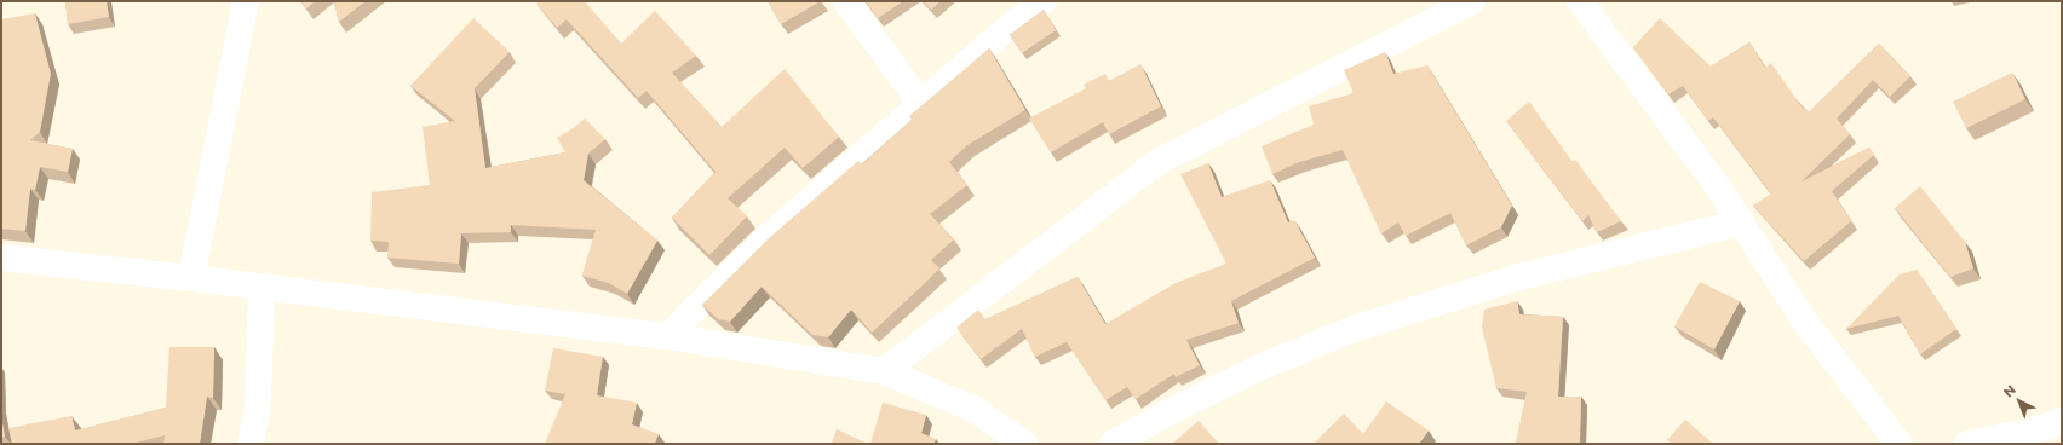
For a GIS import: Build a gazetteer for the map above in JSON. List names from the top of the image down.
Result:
{
  "north": "top left"
}
